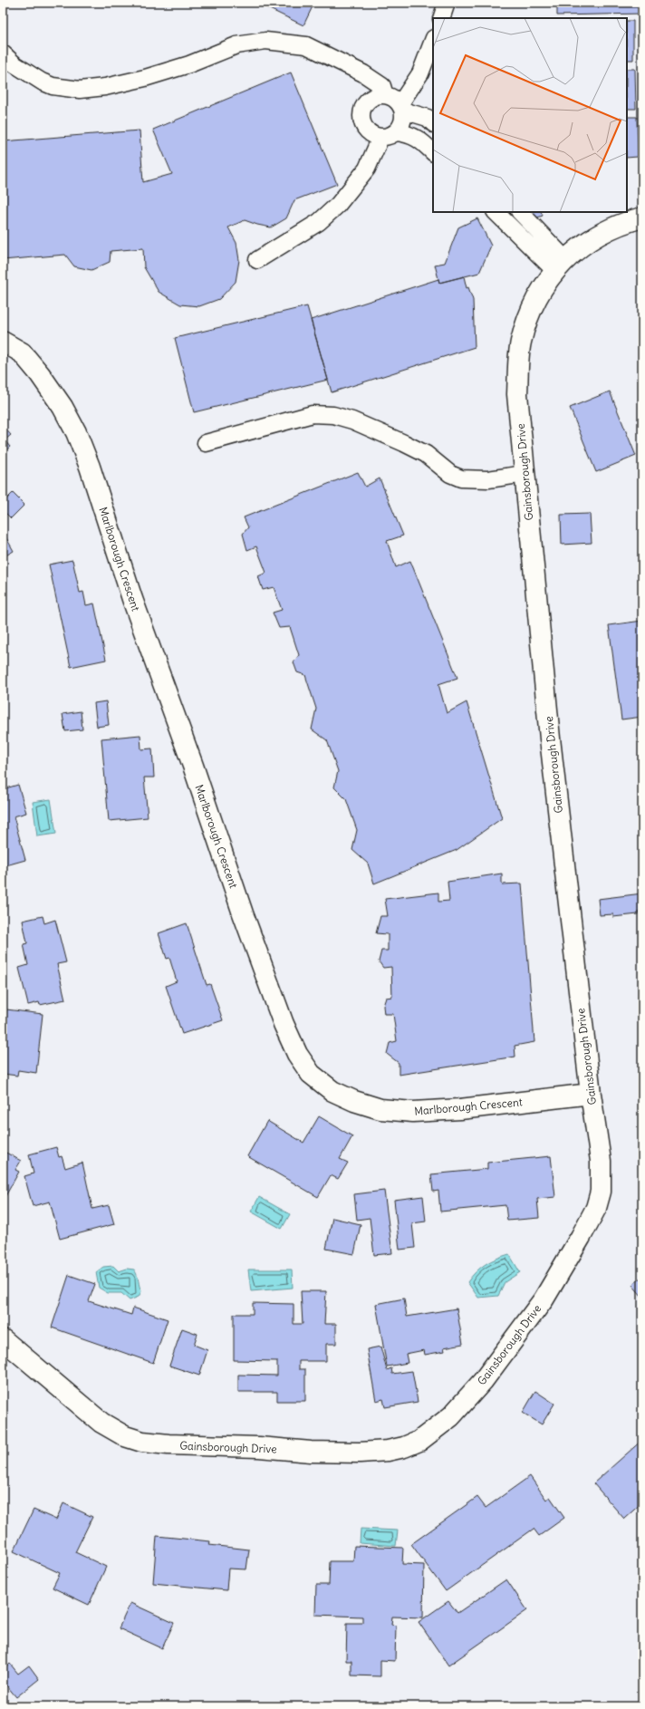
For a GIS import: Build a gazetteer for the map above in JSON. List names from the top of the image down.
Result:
{
  "streets": {
    "street": ["Gainsborough Drive", "Marlborough Crescent"]
  },
  "crossings": [
    ["Gainsborough Drive", "Marlborough Crescent"]
  ]
}
